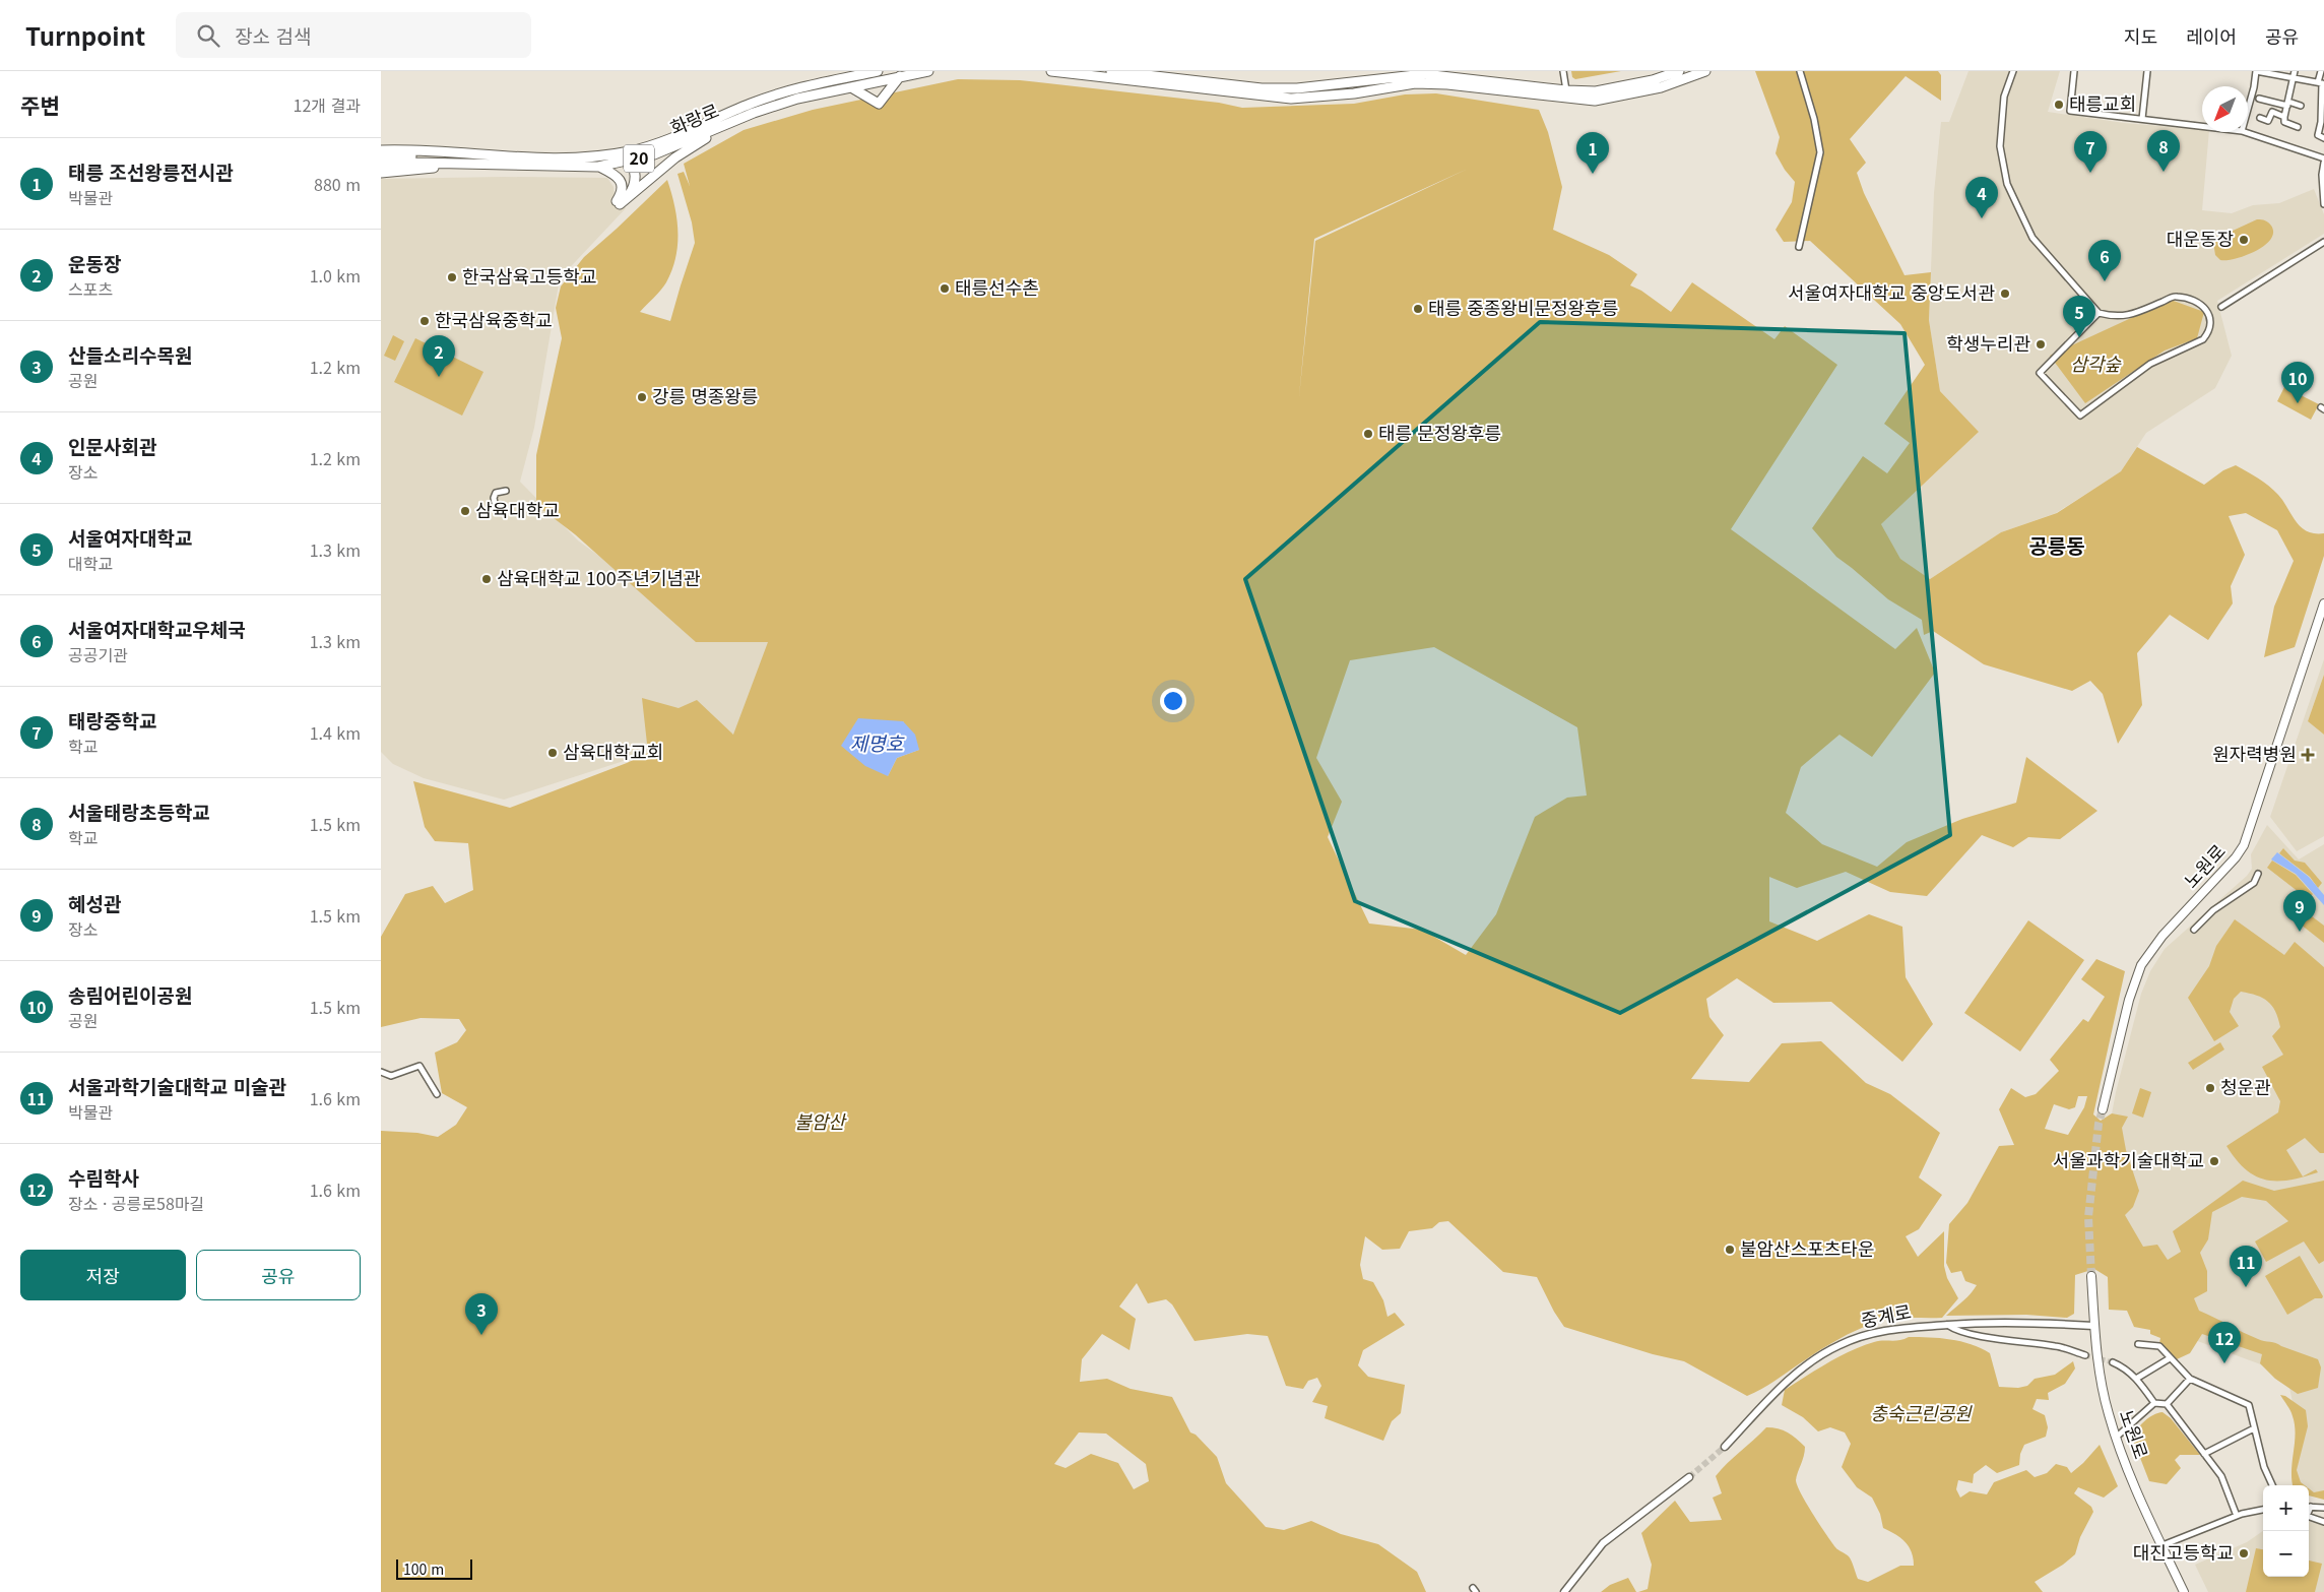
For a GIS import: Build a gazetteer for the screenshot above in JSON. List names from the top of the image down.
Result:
{
  "streets": {
    "main road": ["화랑로", "20", "노원로"],
    "street": ["중계로"]
  },
  "crossings": [
    ["화랑로", "20"],
    ["노원로", "중계로"]
  ],
  "districts": ["공릉동"],
  "water": ["제명호"],
  "parks": ["삼각숲", "불암산", "충숙근린공원"],
  "places": {
    "other": [
      "태릉교회",
      "대운동장",
      "한국삼육고등학교",
      "태릉선수촌",
      "서울여자대학교 중앙도서관",
      "태릉 중종왕비문정왕후릉",
      "한국삼육중학교",
      "학생누리관",
      "강릉 명종왕릉",
      "태릉 문정왕후릉",
      "삼육대학교",
      "삼육대학교 100주년기념관",
      "삼육대학교회",
      "청운관",
      "서울과학기술대학교",
      "불암산스포츠타운",
      "대진고등학교"
    ],
    "health": ["원자력병원"]
  },
  "scale_bar": "100 m",
  "north": "bottom left",
  "page": {
    "header": "Turnpoint",
    "search": "장소 검색",
    "nav": ["지도", "레이어", "공유"],
    "heading": ["주변", "12개 결과"],
    "pins": [
      "8",
      "7",
      "1",
      "4",
      "6",
      "5",
      "2",
      "10",
      "9",
      "11",
      "3",
      "12"
    ],
    "list": [
      {
        "mark": "1",
        "name": "태릉 조선왕릉전시관",
        "note": "박물관",
        "value": "880 m"
      },
      {
        "mark": "2",
        "name": "운동장",
        "note": "스포츠",
        "value": "1.0 km"
      },
      {
        "mark": "3",
        "name": "산들소리수목원",
        "note": "공원",
        "value": "1.2 km"
      },
      {
        "mark": "4",
        "name": "인문사회관",
        "note": "장소",
        "value": "1.2 km"
      },
      {
        "mark": "5",
        "name": "서울여자대학교",
        "note": "대학교",
        "value": "1.3 km"
      },
      {
        "mark": "6",
        "name": "서울여자대학교우체국",
        "note": "공공기관",
        "value": "1.3 km"
      },
      {
        "mark": "7",
        "name": "태랑중학교",
        "note": "학교",
        "value": "1.4 km"
      },
      {
        "mark": "8",
        "name": "서울태랑초등학교",
        "note": "학교",
        "value": "1.5 km"
      },
      {
        "mark": "9",
        "name": "혜성관",
        "note": "장소",
        "value": "1.5 km"
      },
      {
        "mark": "10",
        "name": "송림어린이공원",
        "note": "공원",
        "value": "1.5 km"
      },
      {
        "mark": "11",
        "name": "서울과학기술대학교 미술관",
        "note": "박물관",
        "value": "1.6 km"
      },
      {
        "mark": "12",
        "name": "수림학사",
        "note": "장소 · 공릉로58마길",
        "value": "1.6 km"
      }
    ],
    "buttons": ["저장", "공유"],
    "map_buttons": ["+", "−"],
    "scale": "100 m"
  }
}
